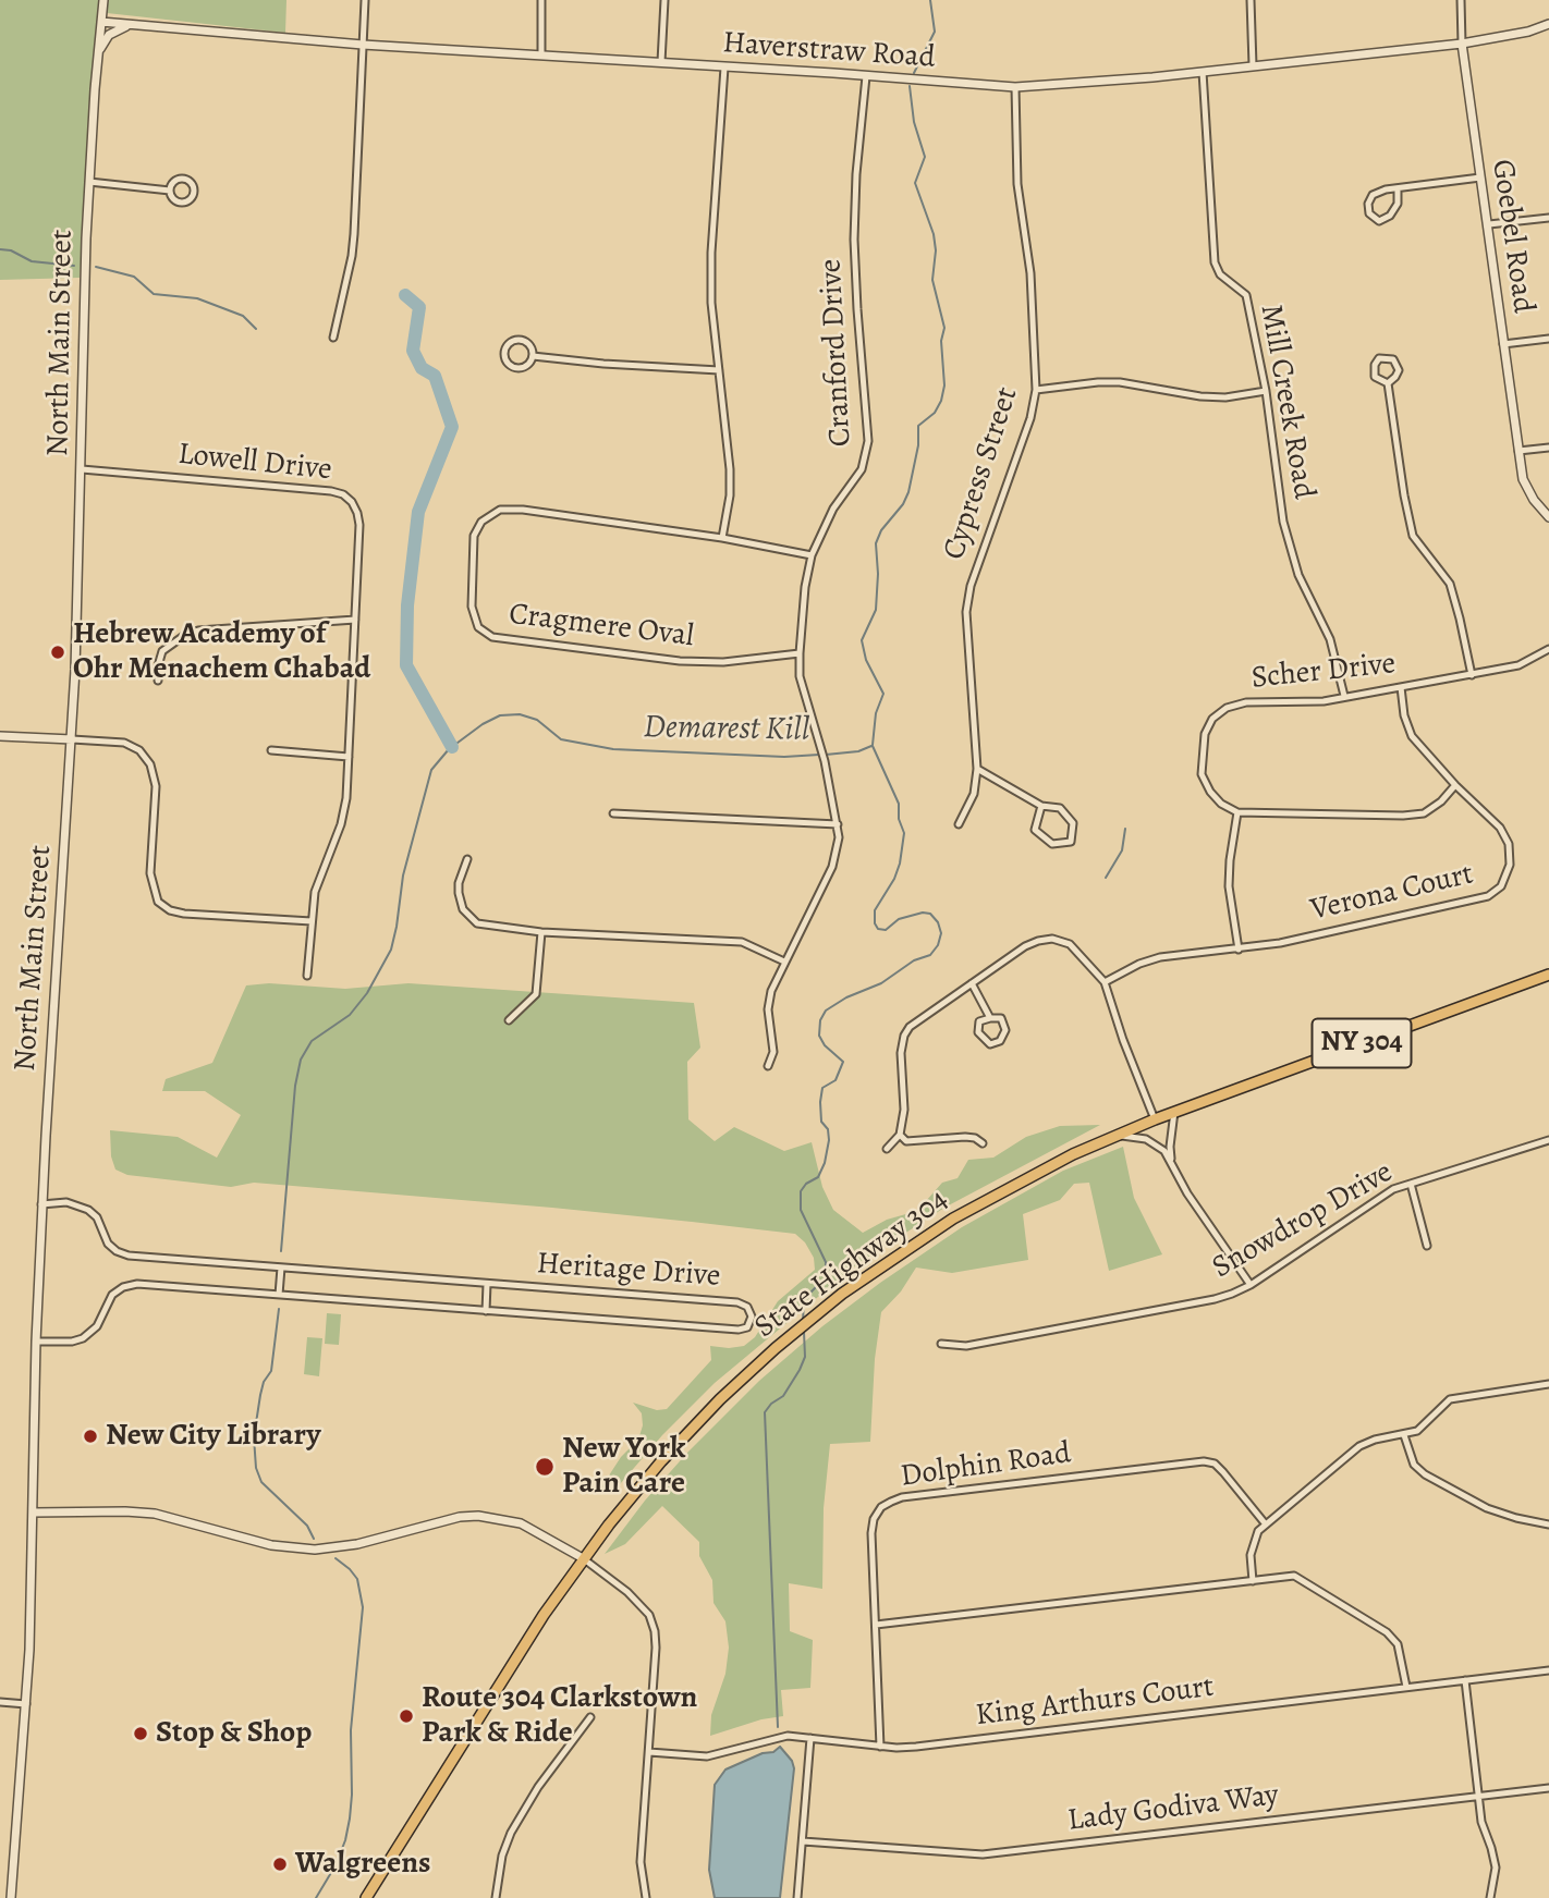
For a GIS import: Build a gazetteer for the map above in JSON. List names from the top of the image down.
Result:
{
  "streets": {
    "main road": ["NY 304", "State Highway 304"],
    "street": [
      "Haverstraw Road",
      "Goebel Road",
      "North Main Street",
      "Cranford Drive",
      "Mill Creek Road",
      "Lowell Drive",
      "Cypress Street",
      "Cragmere Oval",
      "Scher Drive",
      "Verona Court",
      "Snowdrop Drive",
      "Heritage Drive",
      "Dolphin Road",
      "King Arthurs Court",
      "Lady Godiva Way"
    ]
  },
  "crossings": [
    ["Haverstraw Road", "Goebel Road"],
    ["Haverstraw Road", "North Main Street"],
    ["Haverstraw Road", "Cranford Drive"],
    ["Haverstraw Road", "Mill Creek Road"],
    ["Haverstraw Road", "Cypress Street"],
    ["North Main Street", "Lowell Drive"],
    ["North Main Street", "Heritage Drive"],
    ["Cranford Drive", "Cragmere Oval"],
    ["Mill Creek Road", "Scher Drive"],
    ["Scher Drive", "Verona Court"],
    ["Dolphin Road", "King Arthurs Court"]
  ],
  "water": ["Demarest Kill"],
  "places": [
    "Hebrew Academy of Ohr Menachem Chabad",
    "New City Library",
    "New York Pain Care",
    "Route 304 Clarkstown Park & Ride",
    "Stop & Shop",
    "Walgreens"
  ]
}
